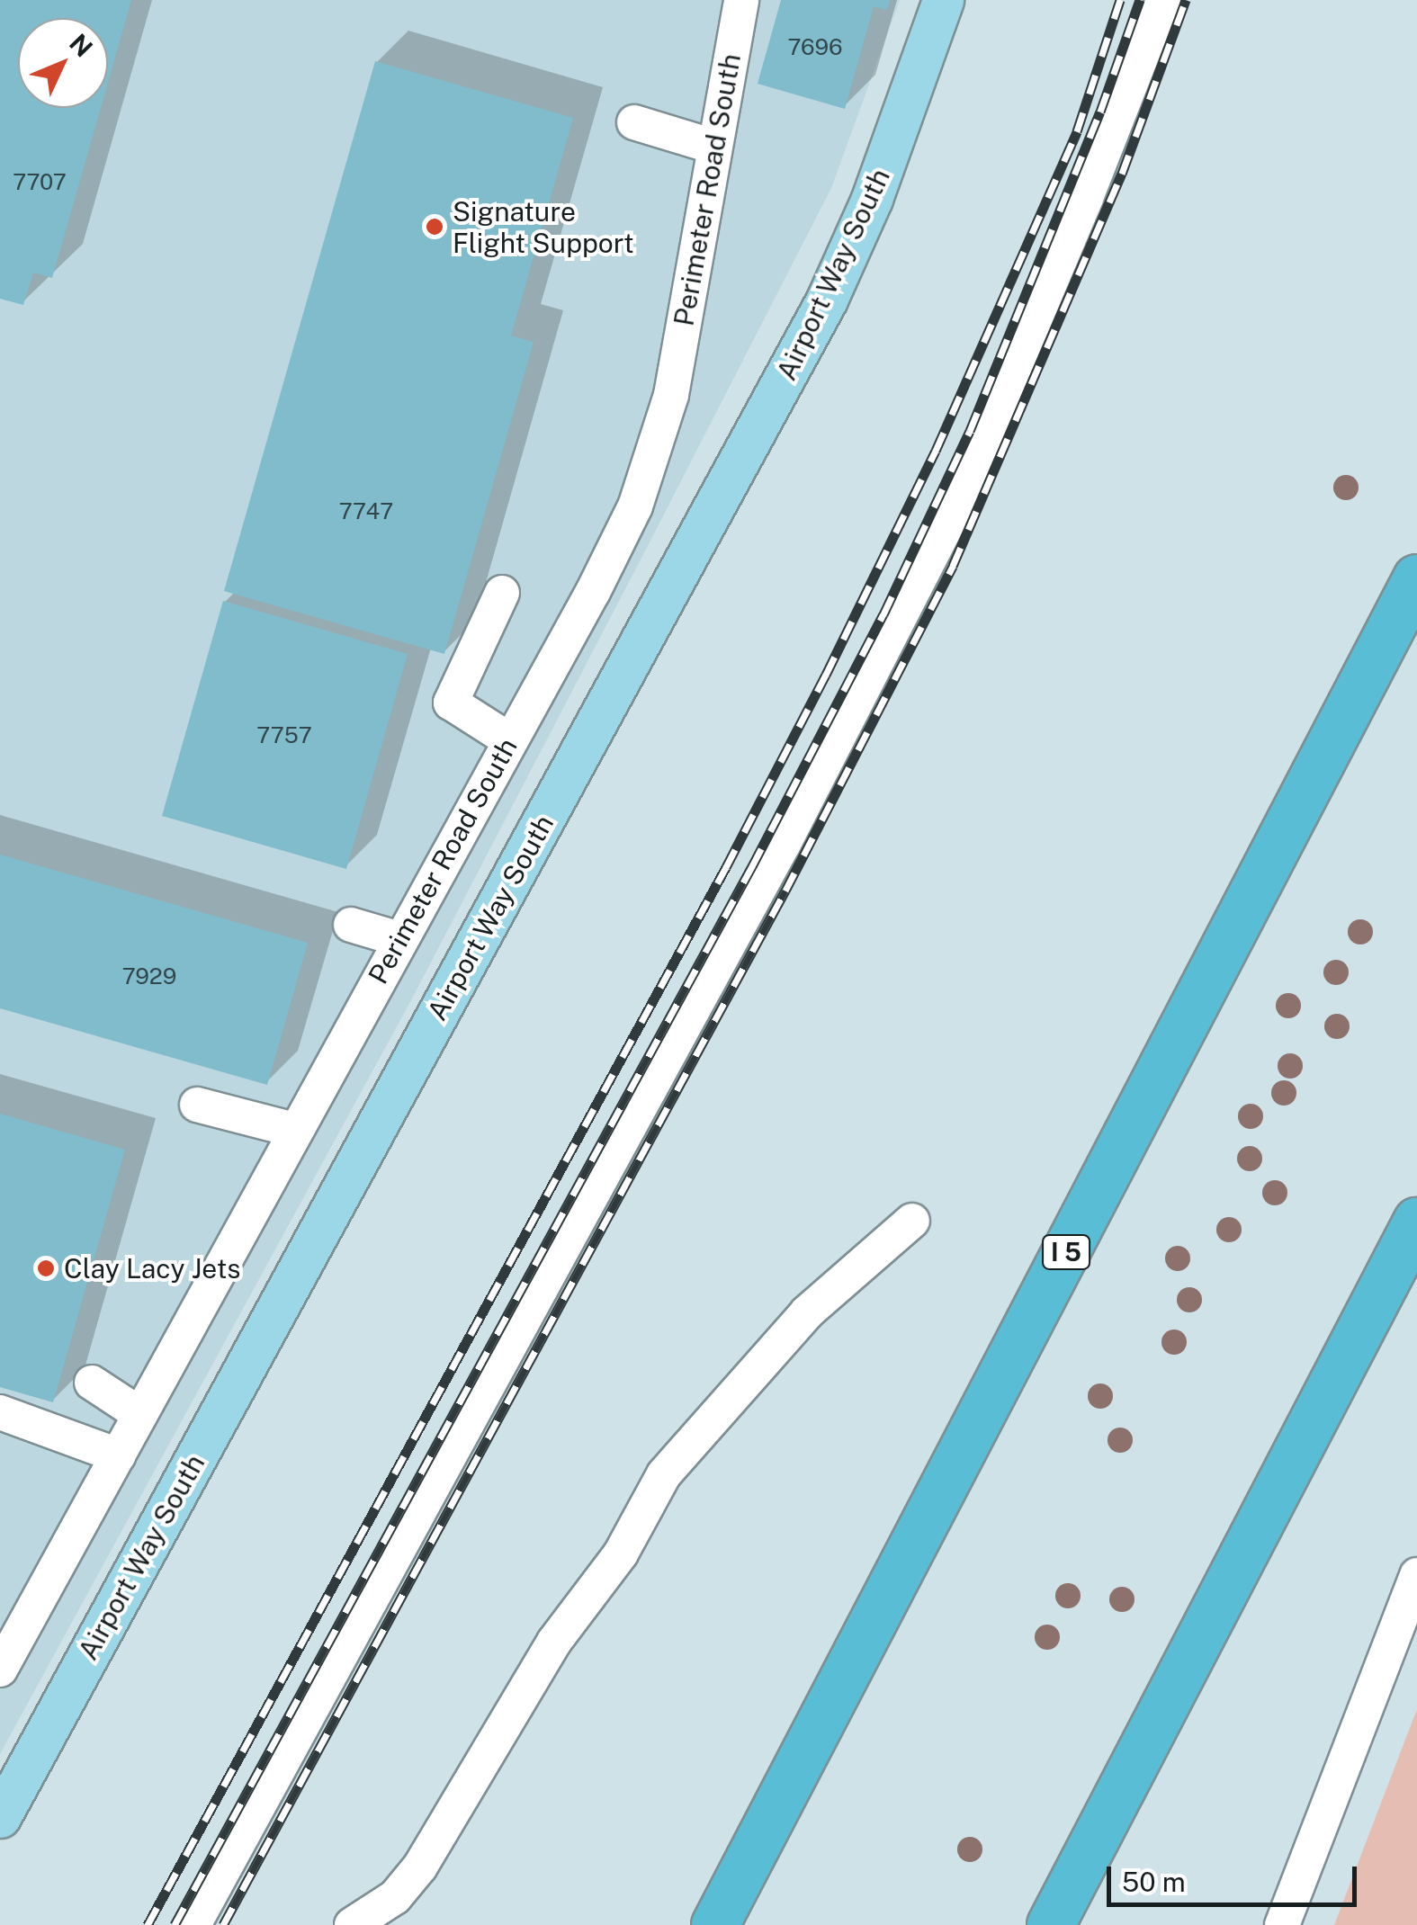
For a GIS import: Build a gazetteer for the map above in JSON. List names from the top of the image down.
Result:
{
  "streets": {
    "highway": ["I 5"],
    "main road": ["Airport Way South"],
    "street": ["Perimeter Road South"]
  },
  "places": ["Signature Flight Support", "Clay Lacy Jets"],
  "house_numbers": [
    "7696",
    "7707",
    "7747",
    "7757",
    "7929"
  ],
  "scale_bar": "50 m",
  "north": "top right"
}
